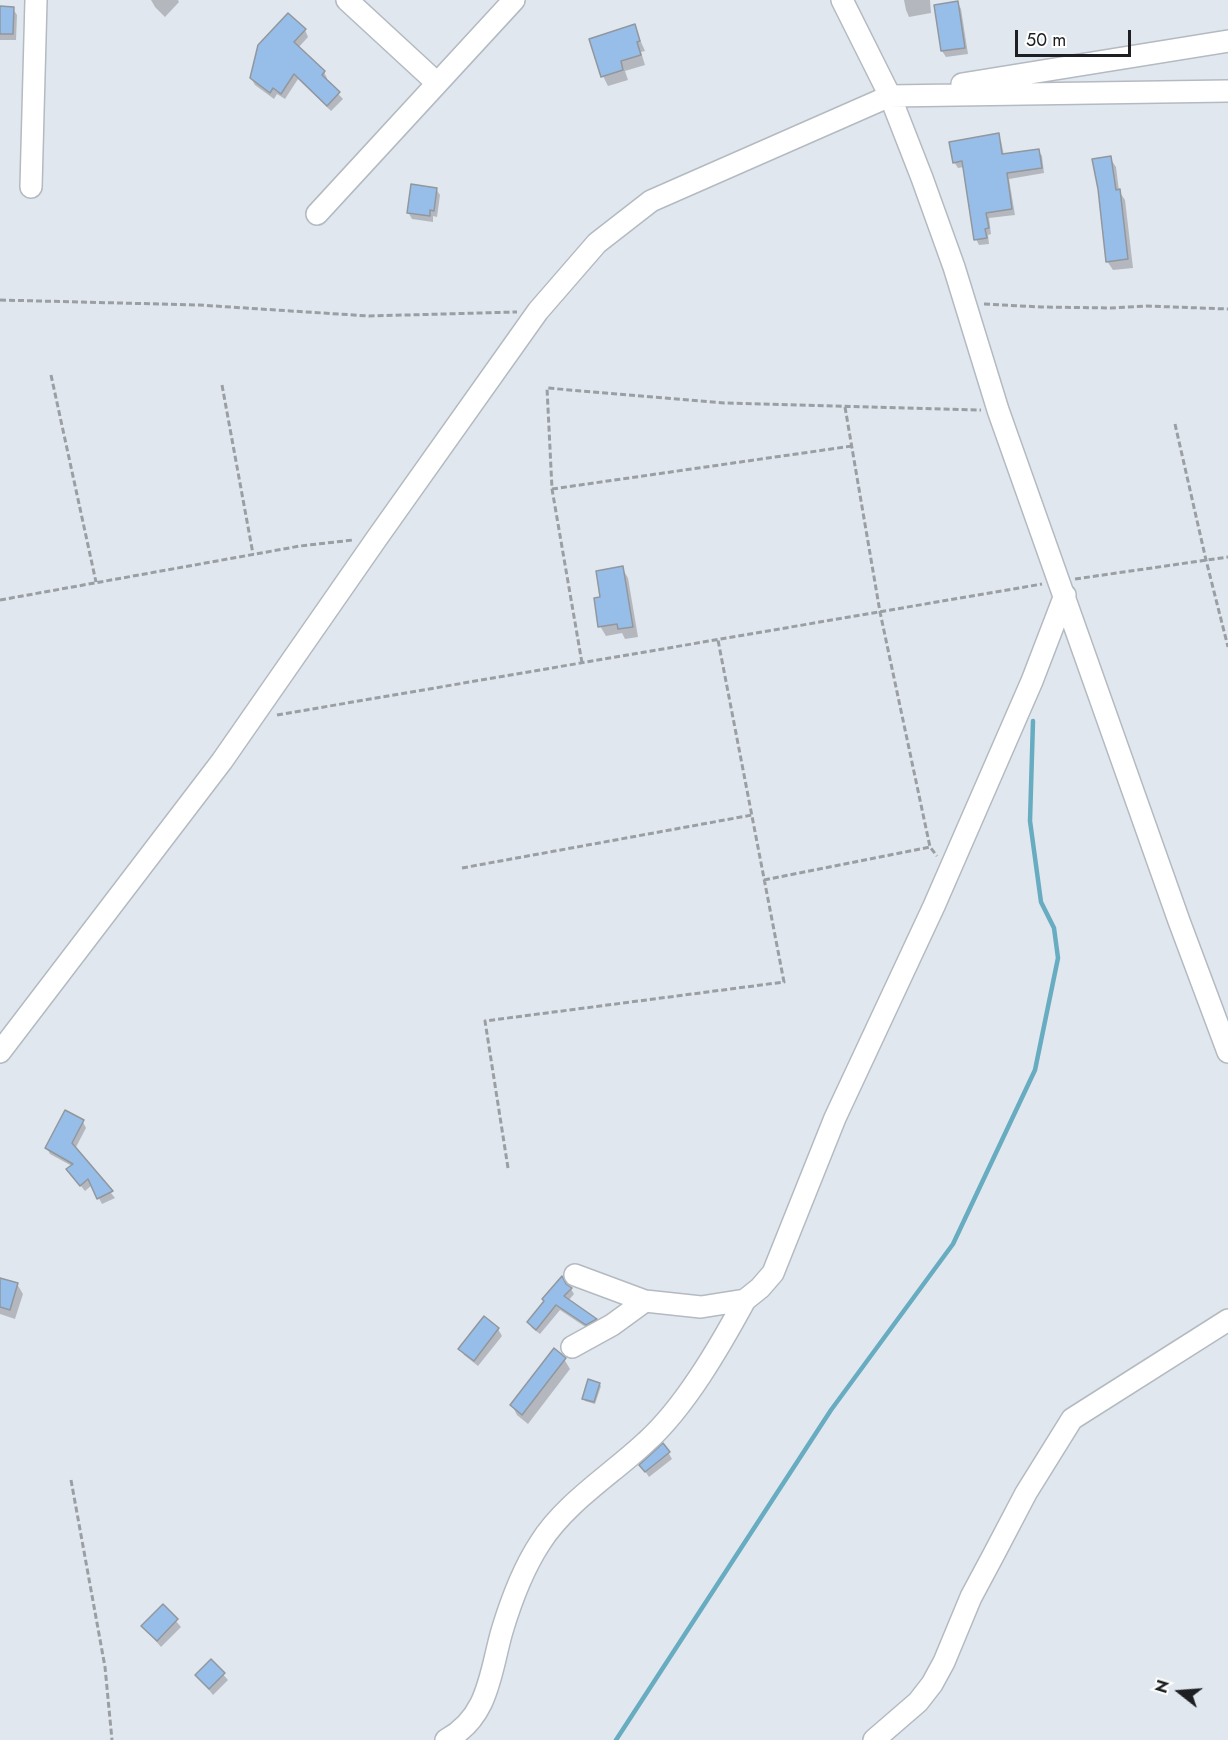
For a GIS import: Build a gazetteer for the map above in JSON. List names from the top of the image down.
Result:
{
  "scale_bar": "50 m",
  "north": "left"
}
